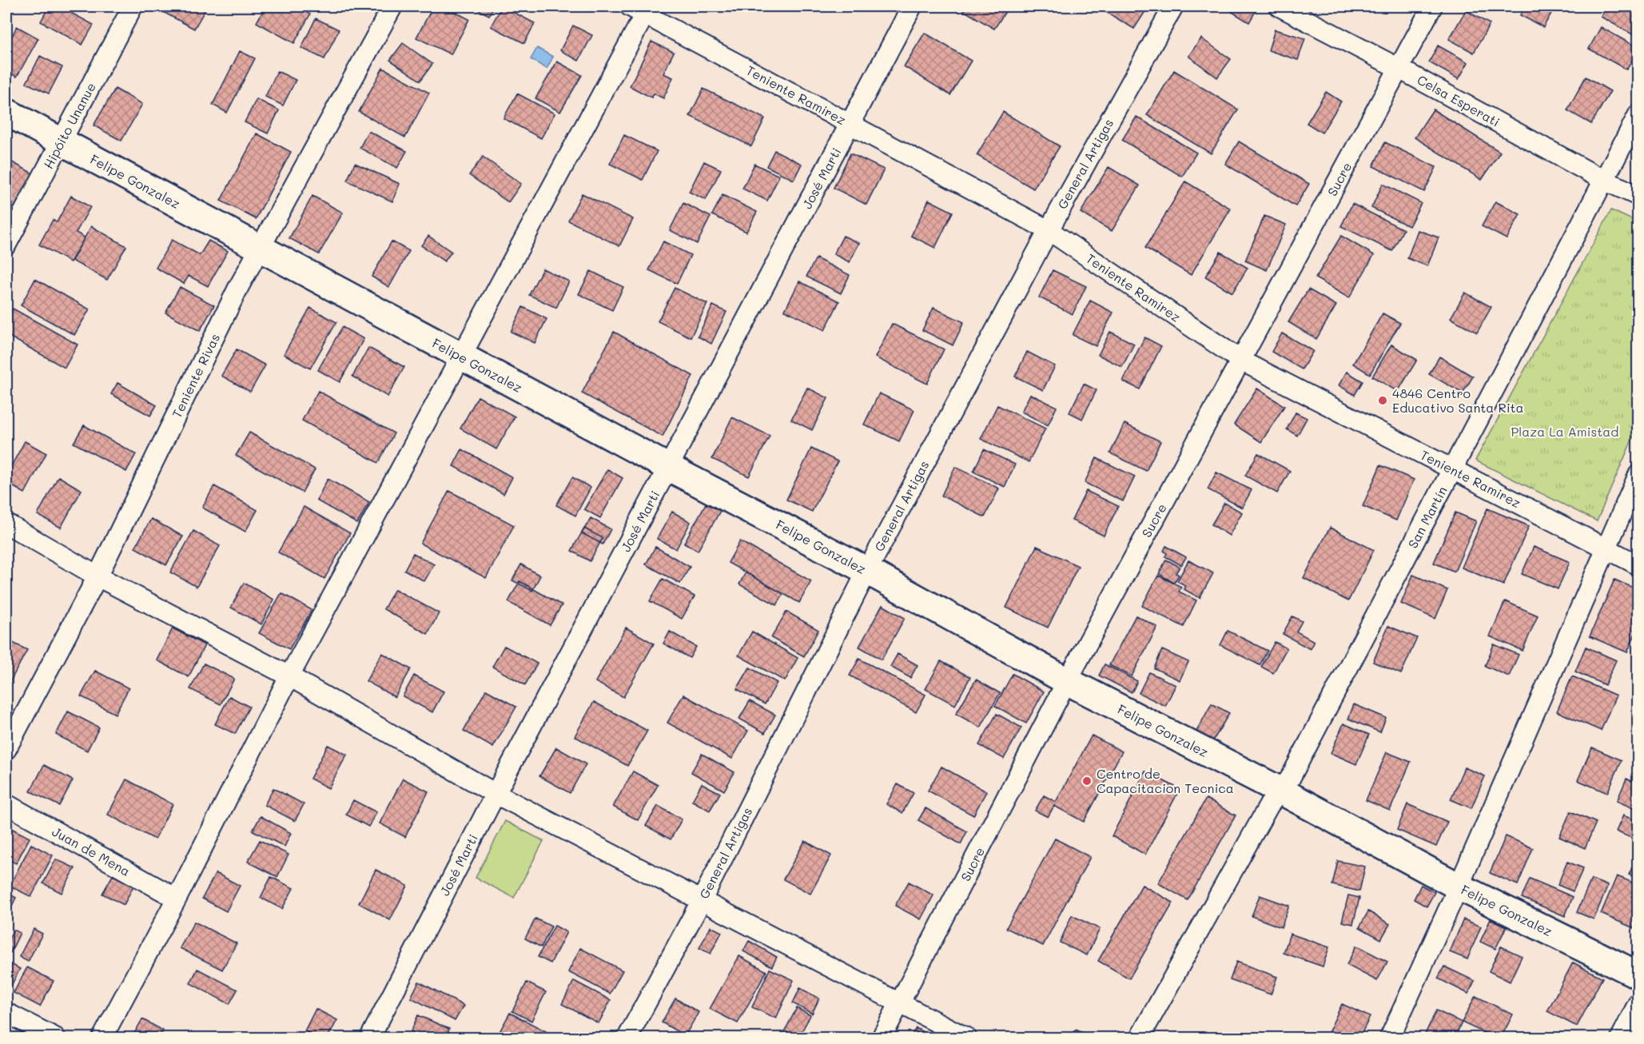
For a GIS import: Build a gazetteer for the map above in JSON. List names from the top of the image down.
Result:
{
  "streets": {
    "street": [
      "Teniente Ramirez",
      "Celsa Esperati",
      "Hipóito Unanue",
      "General Artigas",
      "José Marti",
      "Sucre",
      "Felipe Gonzalez",
      "Teniente Rivas",
      "San Martín",
      "Juan de Mena"
    ]
  },
  "crossings": [
    ["Teniente Ramirez", "General Artigas"],
    ["Teniente Ramirez", "José Marti"],
    ["Teniente Ramirez", "Sucre"],
    ["Teniente Ramirez", "San Martín"],
    ["Celsa Esperati", "Sucre"],
    ["Celsa Esperati", "San Martín"],
    ["Hipóito Unanue", "Felipe Gonzalez"],
    ["General Artigas", "Felipe Gonzalez"],
    ["José Marti", "Felipe Gonzalez"],
    ["Sucre", "Felipe Gonzalez"],
    ["Felipe Gonzalez", "Teniente Rivas"],
    ["Felipe Gonzalez", "San Martín"]
  ],
  "parks": ["Plaza La Amistad"],
  "places": ["4846 Centro Educativo Santa Rita", "Centro de Capacitacion Tecnica"]
}
